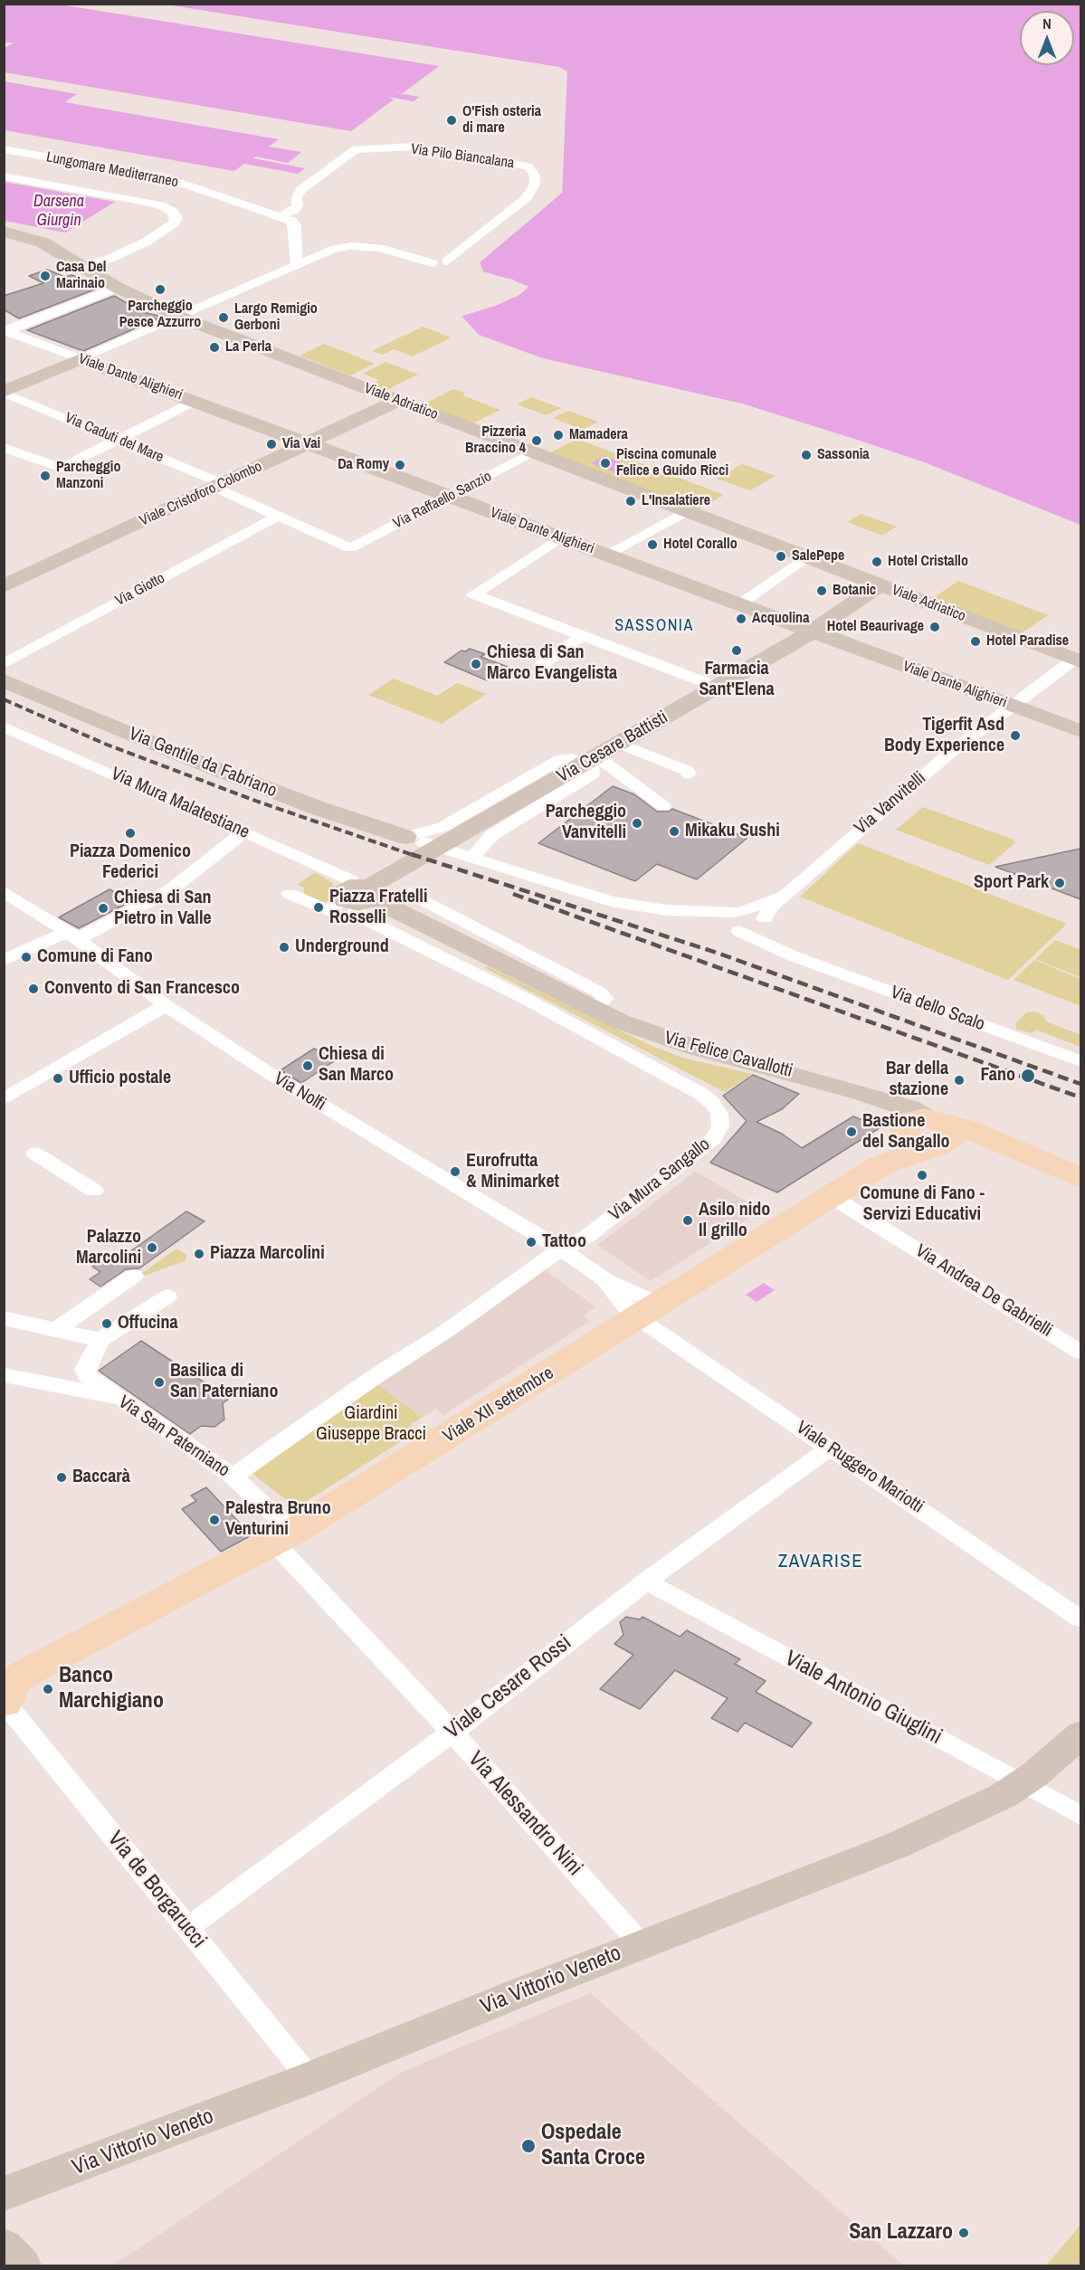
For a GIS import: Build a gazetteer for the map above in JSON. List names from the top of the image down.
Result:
{
  "streets": {
    "main road": ["Viale XII settembre"],
    "street": [
      "Via Pilo Biancalana",
      "Lungomare Mediterraneo",
      "Viale Dante Alighieri",
      "Viale Adriatico",
      "Via Caduti del Mare",
      "Viale Cristoforo Colombo",
      "Via Raffaello Sanzio",
      "Via Giotto",
      "Via Cesare Battisti",
      "Via Gentile da Fabriano",
      "Via Mura Malatestiane",
      "Via Vanvitelli",
      "Via dello Scalo",
      "Via Felice Cavallotti",
      "Via Nolfi",
      "Via Mura Sangallo",
      "Via Andrea De Gabrielli",
      "Via San Paterniano",
      "Viale Ruggero Mariotti",
      "Viale Cesare Rossi",
      "Viale Antonio Giuglini",
      "Via Alessandro Nini",
      "Via de Borgarucci",
      "Via Vittorio Veneto"
    ]
  },
  "crossings": [
    ["Via Pilo Biancalana", "Lungomare Mediterraneo"],
    ["Lungomare Mediterraneo", "Viale Adriatico"],
    ["Viale Dante Alighieri", "Viale Cristoforo Colombo"],
    ["Viale Dante Alighieri", "Via Raffaello Sanzio"],
    ["Viale Dante Alighieri", "Via Cesare Battisti"],
    ["Viale Dante Alighieri", "Via Vanvitelli"],
    ["Viale Adriatico", "Viale Cristoforo Colombo"],
    ["Viale Adriatico", "Via Raffaello Sanzio"],
    ["Viale Adriatico", "Via Cesare Battisti"],
    ["Viale Adriatico", "Via Vanvitelli"],
    ["Via Caduti del Mare", "Viale Cristoforo Colombo"],
    ["Via Caduti del Mare", "Via Raffaello Sanzio"],
    ["Via Caduti del Mare", "Via Giotto"],
    ["Via Cesare Battisti", "Via Mura Malatestiane"],
    ["Via Cesare Battisti", "Via Felice Cavallotti"],
    ["Via Cesare Battisti", "Via Mura Sangallo"],
    ["Via Gentile da Fabriano", "Via Vanvitelli"],
    ["Via Gentile da Fabriano", "Via dello Scalo"],
    ["Via Mura Malatestiane", "Via Felice Cavallotti"],
    ["Via Mura Malatestiane", "Via Mura Sangallo"],
    ["Via Vanvitelli", "Via dello Scalo"],
    ["Via Felice Cavallotti", "Via Mura Sangallo"],
    ["Via Felice Cavallotti", "Viale XII settembre"],
    ["Via Nolfi", "Via Mura Sangallo"],
    ["Via Nolfi", "Viale XII settembre"],
    ["Via Nolfi", "Viale Ruggero Mariotti"],
    ["Via Mura Sangallo", "Via San Paterniano"],
    ["Via Andrea De Gabrielli", "Viale XII settembre"],
    ["Viale XII settembre", "Via San Paterniano"],
    ["Viale XII settembre", "Viale Ruggero Mariotti"],
    ["Viale XII settembre", "Via Alessandro Nini"],
    ["Viale XII settembre", "Via de Borgarucci"],
    ["Via San Paterniano", "Via Alessandro Nini"],
    ["Viale Ruggero Mariotti", "Viale Cesare Rossi"],
    ["Viale Cesare Rossi", "Viale Antonio Giuglini"],
    ["Viale Cesare Rossi", "Via Alessandro Nini"],
    ["Viale Cesare Rossi", "Via de Borgarucci"],
    ["Viale Antonio Giuglini", "Via Vittorio Veneto"],
    ["Via Alessandro Nini", "Via Vittorio Veneto"],
    ["Via de Borgarucci", "Via Vittorio Veneto"]
  ],
  "districts": ["SASSONIA", "ZAVARISE"],
  "water": ["Darsena Giurgin"],
  "parks": ["Giardini Giuseppe Bracci"],
  "places": [
    "O'Fish osteria di mare",
    "Casa Del Marinaio",
    "Parcheggio Pesce Azzurro",
    "Largo Remigio Gerboni",
    "La Perla",
    "Mamadera",
    "Pizzeria Braccino 4",
    "Via Vai",
    "Sassonia",
    "Piscina comunale Felice e Guido Ricci",
    "Da Romy",
    "Parcheggio Manzoni",
    "L'Insalatiere",
    "Hotel Corallo",
    "SalePepe",
    "Hotel Cristallo",
    "Botanic",
    "Acquolina",
    "Hotel Beaurivage",
    "Hotel Paradise",
    "Farmacia Sant'Elena",
    "Chiesa di San Marco Evangelista",
    "Tigerfit Asd Body Experience",
    "Parcheggio Vanvitelli",
    "Mikaku Sushi",
    "Piazza Domenico Federici",
    "Sport Park",
    "Piazza Fratelli Rosselli",
    "Chiesa di San Pietro in Valle",
    "Underground",
    "Comune di Fano",
    "Convento di San Francesco",
    "Chiesa di San Marco",
    "Fano",
    "Ufficio postale",
    "Bar della stazione",
    "Bastione del Sangallo",
    "Eurofrutta & Minimarket",
    "Comune di Fano - Servizi Educativi",
    "Asilo nido Il grillo",
    "Tattoo",
    "Palazzo Marcolini",
    "Piazza Marcolini",
    "Offucina",
    "Basilica di San Paterniano",
    "Baccarà",
    "Palestra Bruno Venturini",
    "Banco Marchigiano",
    "Ospedale Santa Croce",
    "San Lazzaro"
  ],
  "north": "top"
}
